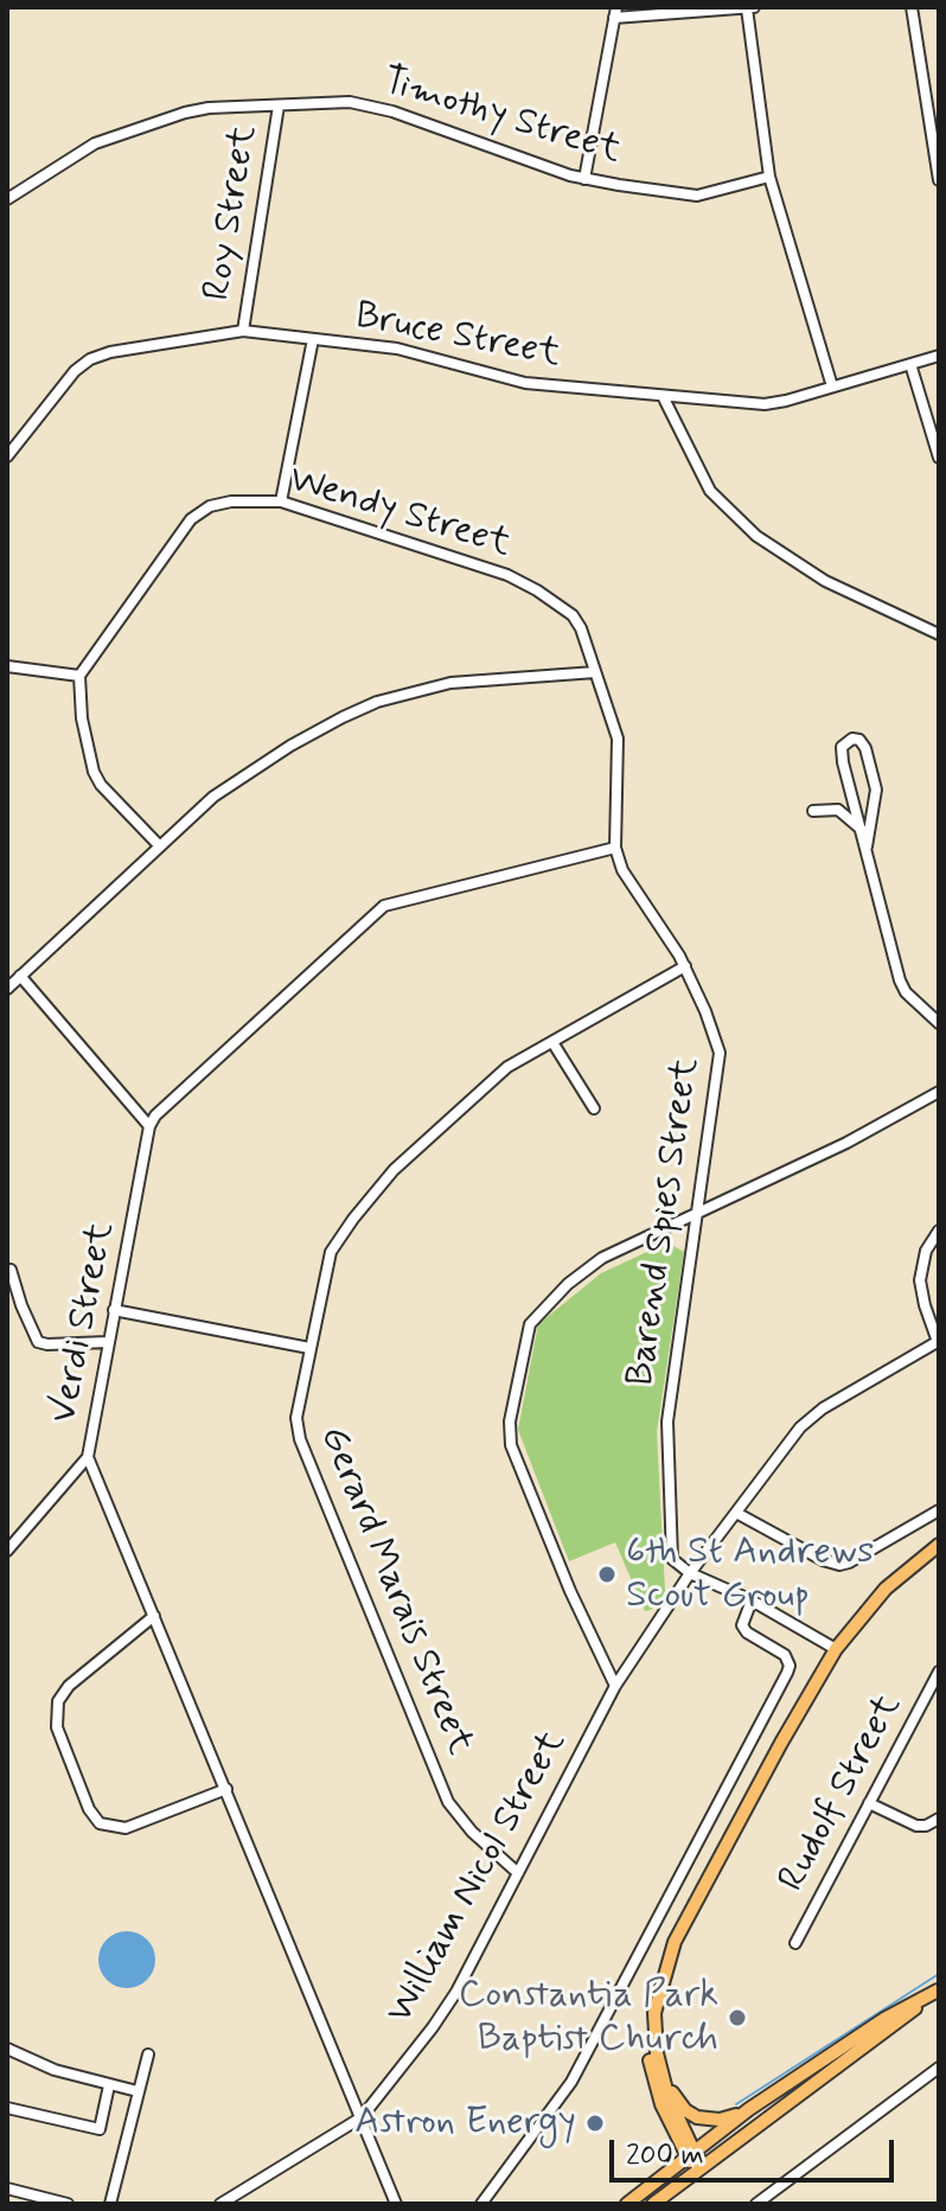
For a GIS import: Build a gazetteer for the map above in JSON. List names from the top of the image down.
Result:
{
  "streets": {
    "street": [
      "Timothy Street",
      "Roy Street",
      "Bruce Street",
      "Wendy Street",
      "Barend Spies Street",
      "Verdi Street",
      "Gerard Marais Street",
      "Rudolf Street",
      "William Nicol Street"
    ]
  },
  "crossings": [
    ["Timothy Street", "Roy Street"],
    ["Roy Street", "Bruce Street"],
    ["Wendy Street", "Barend Spies Street"],
    ["Barend Spies Street", "Gerard Marais Street"],
    ["Barend Spies Street", "William Nicol Street"],
    ["Verdi Street", "William Nicol Street"],
    ["Gerard Marais Street", "William Nicol Street"]
  ],
  "places": ["6th St Andrews Scout Group", "Constantia Park Baptist Church", "Astron Energy"],
  "scale_bar": "200 m"
}
